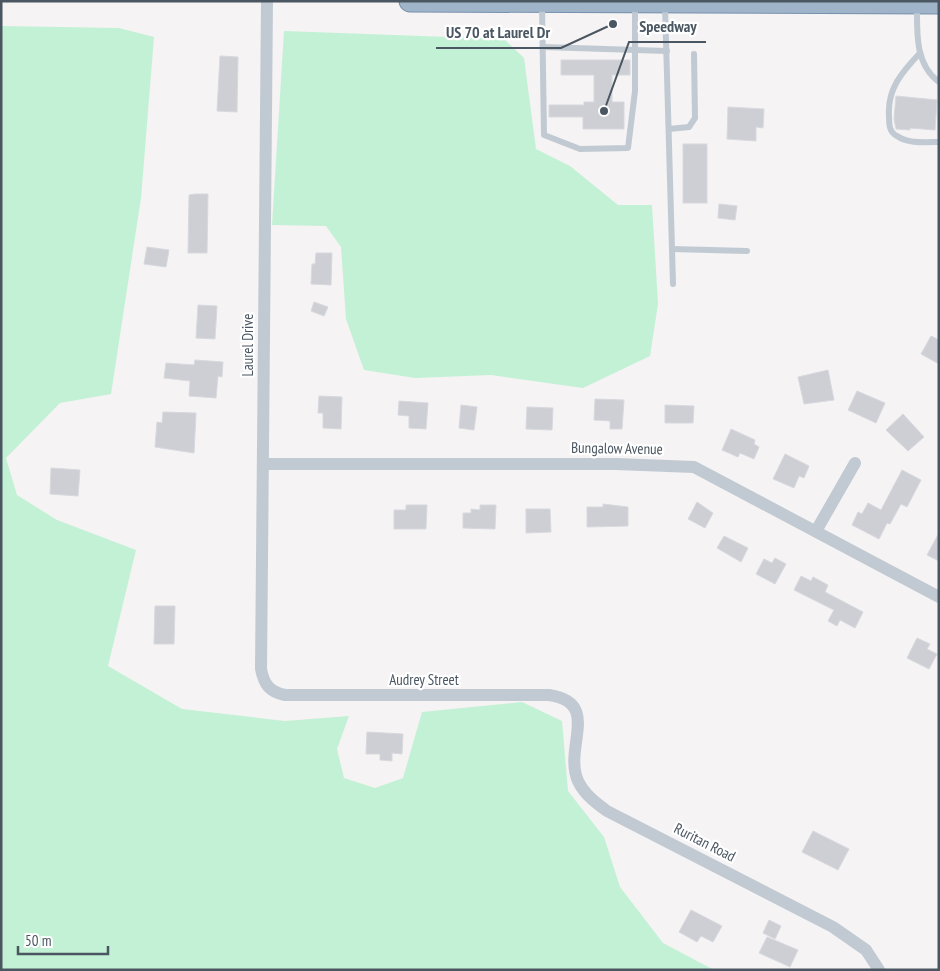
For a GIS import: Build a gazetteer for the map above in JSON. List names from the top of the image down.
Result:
{
  "streets": {
    "street": [
      "Laurel Drive",
      "Bungalow Avenue",
      "Audrey Street",
      "Ruritan Road"
    ]
  },
  "crossings": [
    ["Laurel Drive", "Bungalow Avenue"],
    ["Laurel Drive", "Audrey Street"],
    ["Audrey Street", "Ruritan Road"]
  ],
  "places": ["US 70 at Laurel Dr", "Speedway"],
  "scale_bar": "50 m"
}
